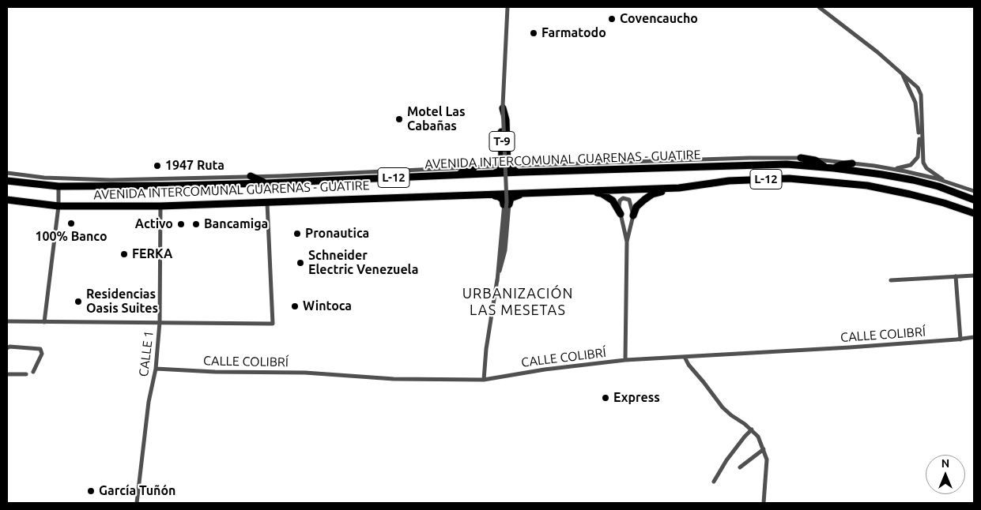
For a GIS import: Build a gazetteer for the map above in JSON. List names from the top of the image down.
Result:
{
  "streets": {
    "highway": ["T-9", "AVENIDA INTERCOMUNAL GUARENAS - GUATIRE", "L-12"],
    "street": ["CALLE COLIBRÍ", "CALLE 1"]
  },
  "crossings": [
    ["T-9", "AVENIDA INTERCOMUNAL GUARENAS - GUATIRE"],
    ["AVENIDA INTERCOMUNAL GUARENAS - GUATIRE", "CALLE 1"],
    ["CALLE COLIBRÍ", "CALLE 1"]
  ],
  "districts": ["URBANIZACIÓN LAS MESETAS"],
  "places": [
    "Covencaucho",
    "Farmatodo",
    "Motel Las Cabañas",
    "1947 Ruta",
    "100% Banco",
    "Activo",
    "Bancamiga",
    "Pronautica",
    "FERKA",
    "Schneider Electric Venezuela",
    "Residencias Oasis Suites",
    "Wintoca",
    "Express",
    "García Tuñón"
  ],
  "north": "top"
}
